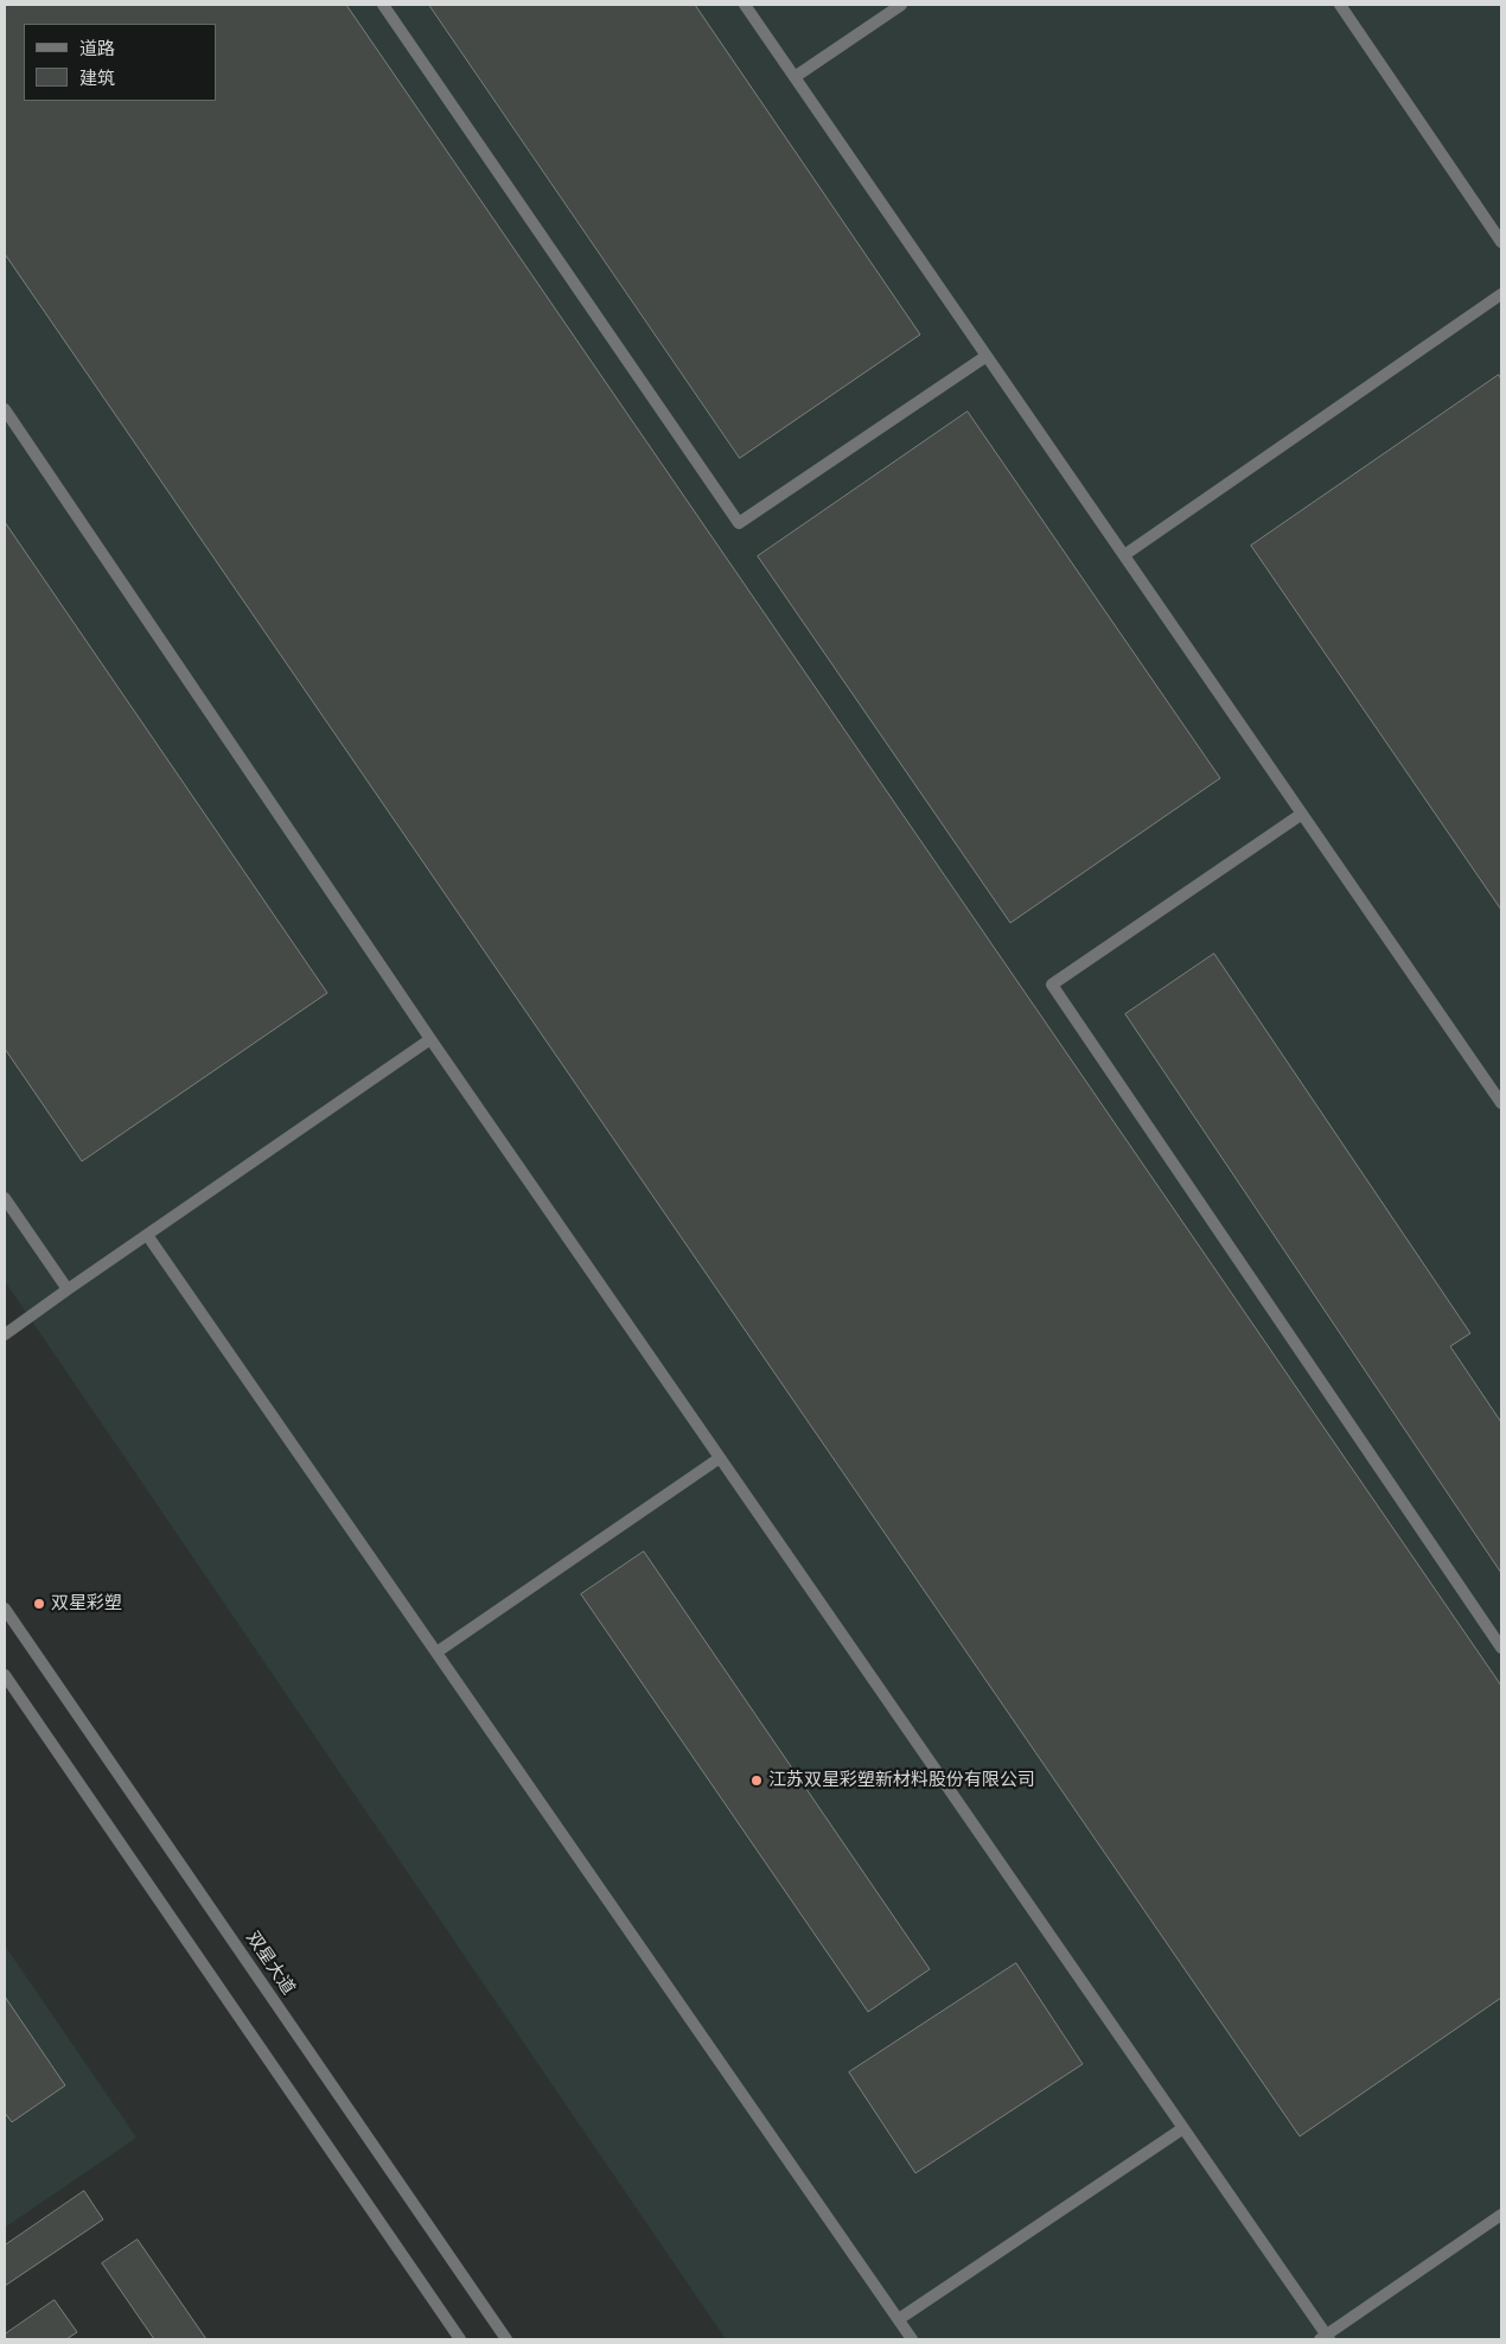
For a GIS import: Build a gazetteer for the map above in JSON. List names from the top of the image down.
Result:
{
  "streets": {
    "street": ["双星大道"]
  },
  "places": ["双星彩塑", "江苏双星彩塑新材料股份有限公司"],
  "legend": ["道路", "建筑"]
}
